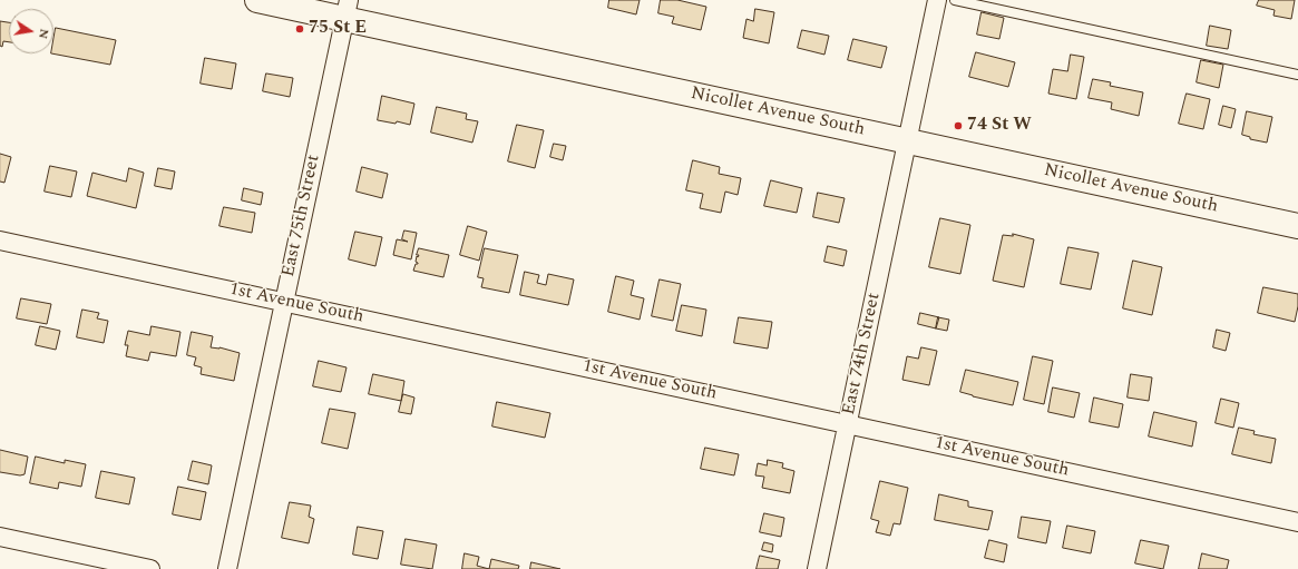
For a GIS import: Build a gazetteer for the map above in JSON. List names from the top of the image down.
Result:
{
  "streets": {
    "main road": ["Nicollet Avenue South"],
    "street": ["East 75th Street", "1st Avenue South", "East 74th Street"]
  },
  "crossings": [
    ["Nicollet Avenue South", "East 75th Street"],
    ["Nicollet Avenue South", "East 74th Street"],
    ["East 75th Street", "1st Avenue South"],
    ["1st Avenue South", "East 74th Street"]
  ],
  "places": ["75 St E", "74 St W"],
  "north": "right"
}
